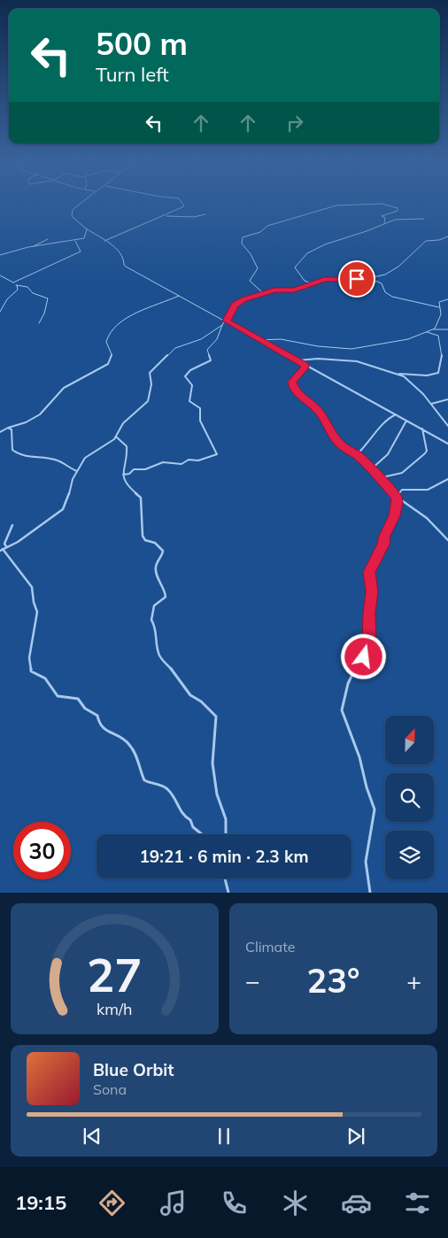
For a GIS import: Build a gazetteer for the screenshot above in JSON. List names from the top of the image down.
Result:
{
  "north": "top",
  "page": {
    "turn": ["500 m", "Turn left"],
    "limit": "30",
    "trip": "19:21 · 6 min · 2.3 km",
    "tile": "Climate",
    "heat": ["−", "23°", "+"],
    "song": ["Blue Orbit", "Sona"],
    "tabs": "19:15",
    "gauge": ["27", "km/h"]
  }
}
